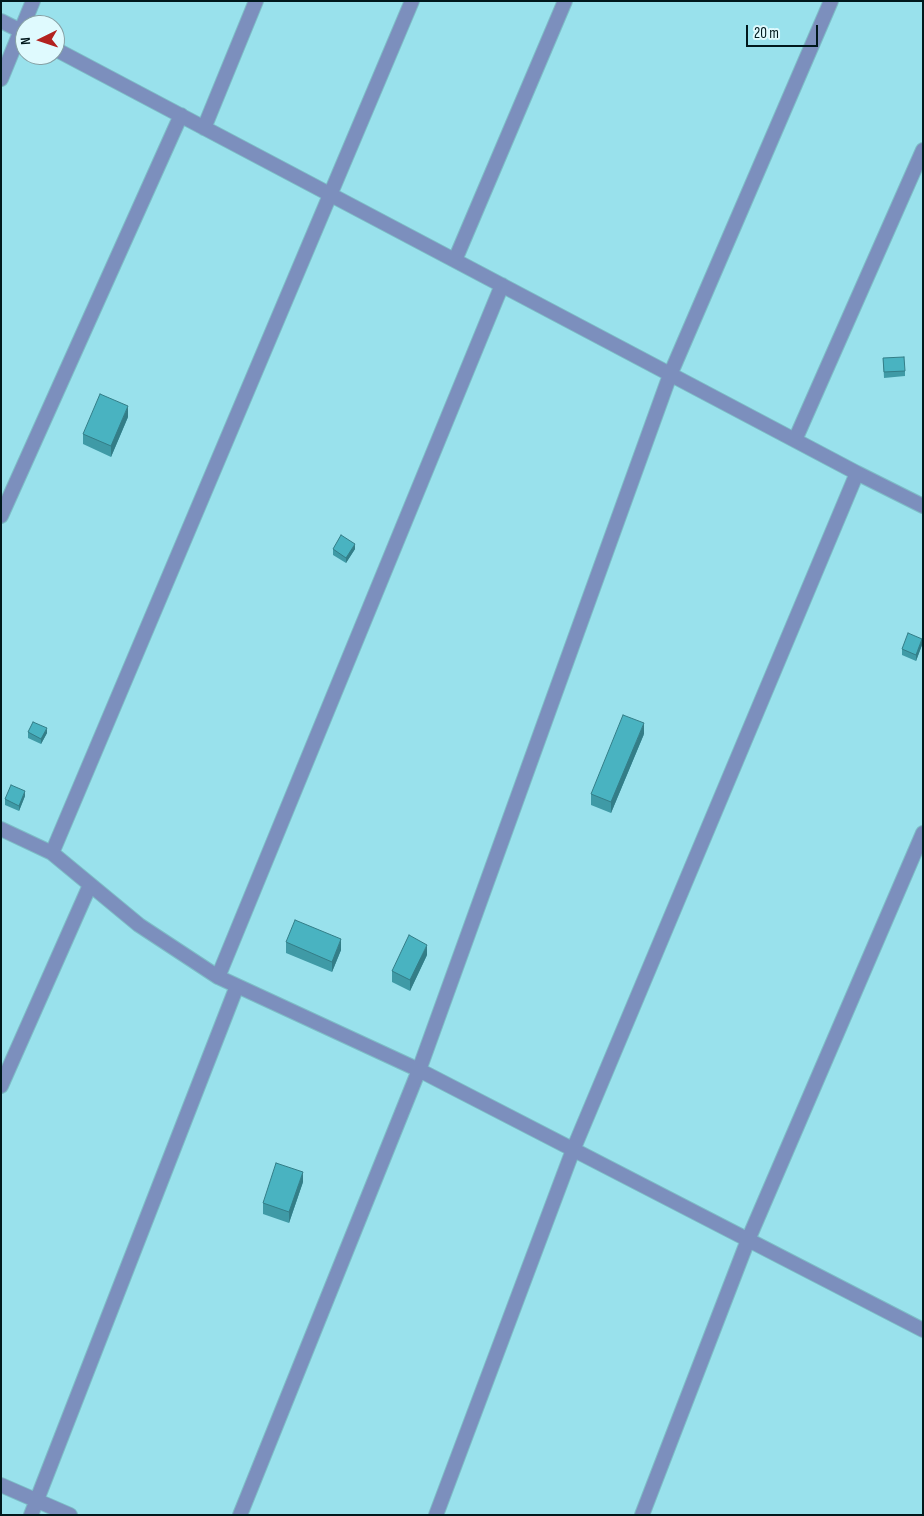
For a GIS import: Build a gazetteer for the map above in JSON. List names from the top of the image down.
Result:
{
  "scale_bar": "20 m",
  "north": "left"
}
